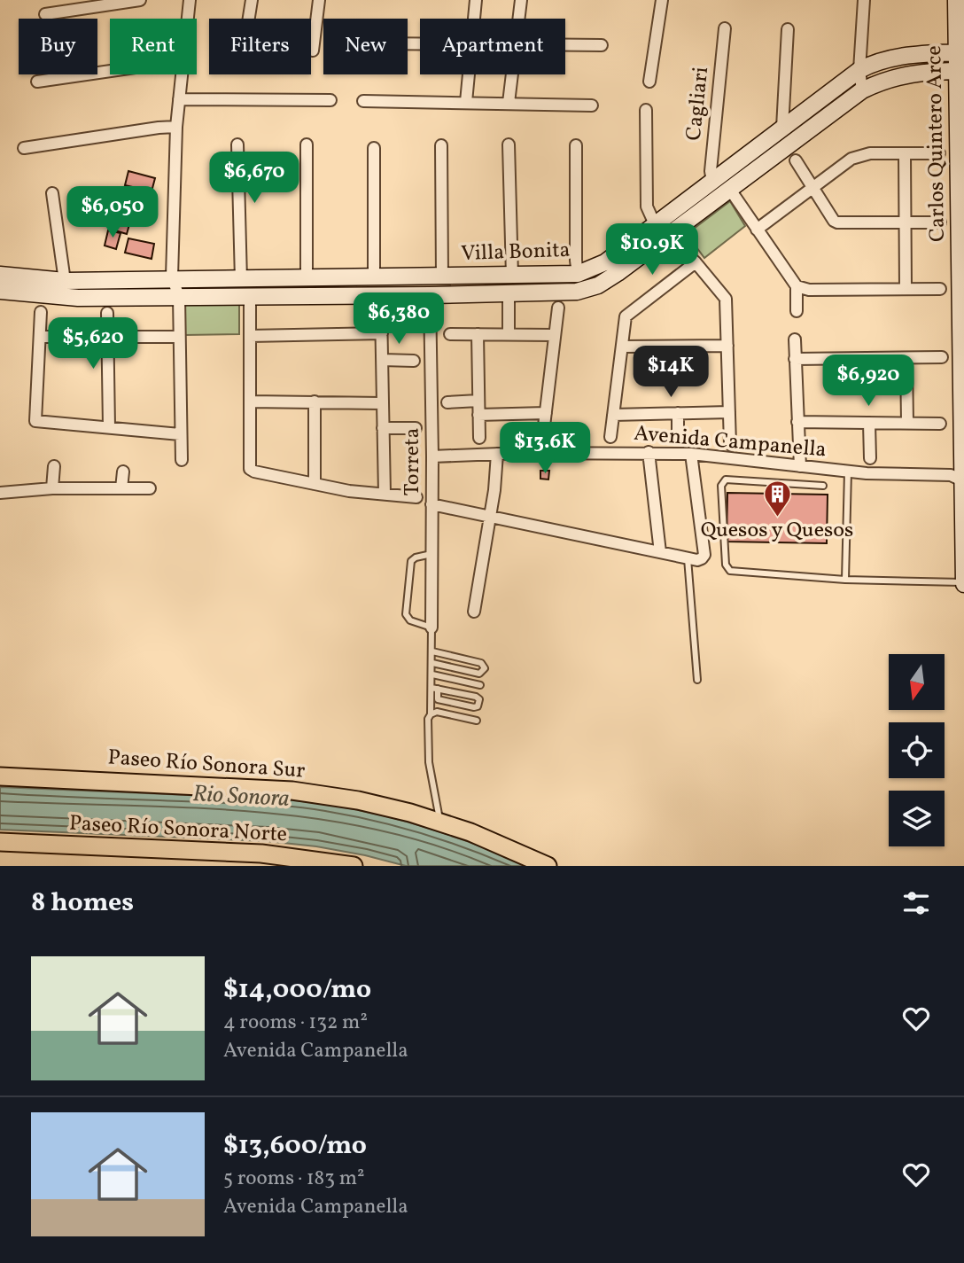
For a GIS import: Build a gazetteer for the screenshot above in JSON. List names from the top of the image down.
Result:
{
  "streets": {
    "main road": ["Paseo Río Sonora Sur", "Paseo Río Sonora Norte"],
    "street": [
      "Cagliari",
      "Carlos Quintero Arce",
      "Villa Bonita",
      "Avenida Campanella",
      "Torreta"
    ]
  },
  "crossings": [
    ["Cagliari", "Villa Bonita"],
    ["Carlos Quintero Arce", "Villa Bonita"],
    ["Carlos Quintero Arce", "Avenida Campanella"],
    ["Villa Bonita", "Torreta"],
    ["Avenida Campanella", "Torreta"]
  ],
  "water": ["Rio Sonora"],
  "places": {
    "building": ["Quesos y Quesos"]
  },
  "north": "bottom",
  "page": {
    "chip": [
      "Buy",
      "Rent",
      "Filters",
      "New",
      "Apartment"
    ],
    "price": [
      "$6,670",
      "$6,050",
      "$10.9K",
      "$6,380",
      "$5,620",
      "$14K",
      "$6,920",
      "$13.6K"
    ],
    "heading": "8 homes",
    "list": [
      {
        "name": "$14,000/mo",
        "note": "4 rooms · 132 m² · Avenida Campanella"
      },
      {
        "name": "$13,600/mo",
        "note": "5 rooms · 183 m² · Avenida Campanella"
      }
    ]
  }
}
